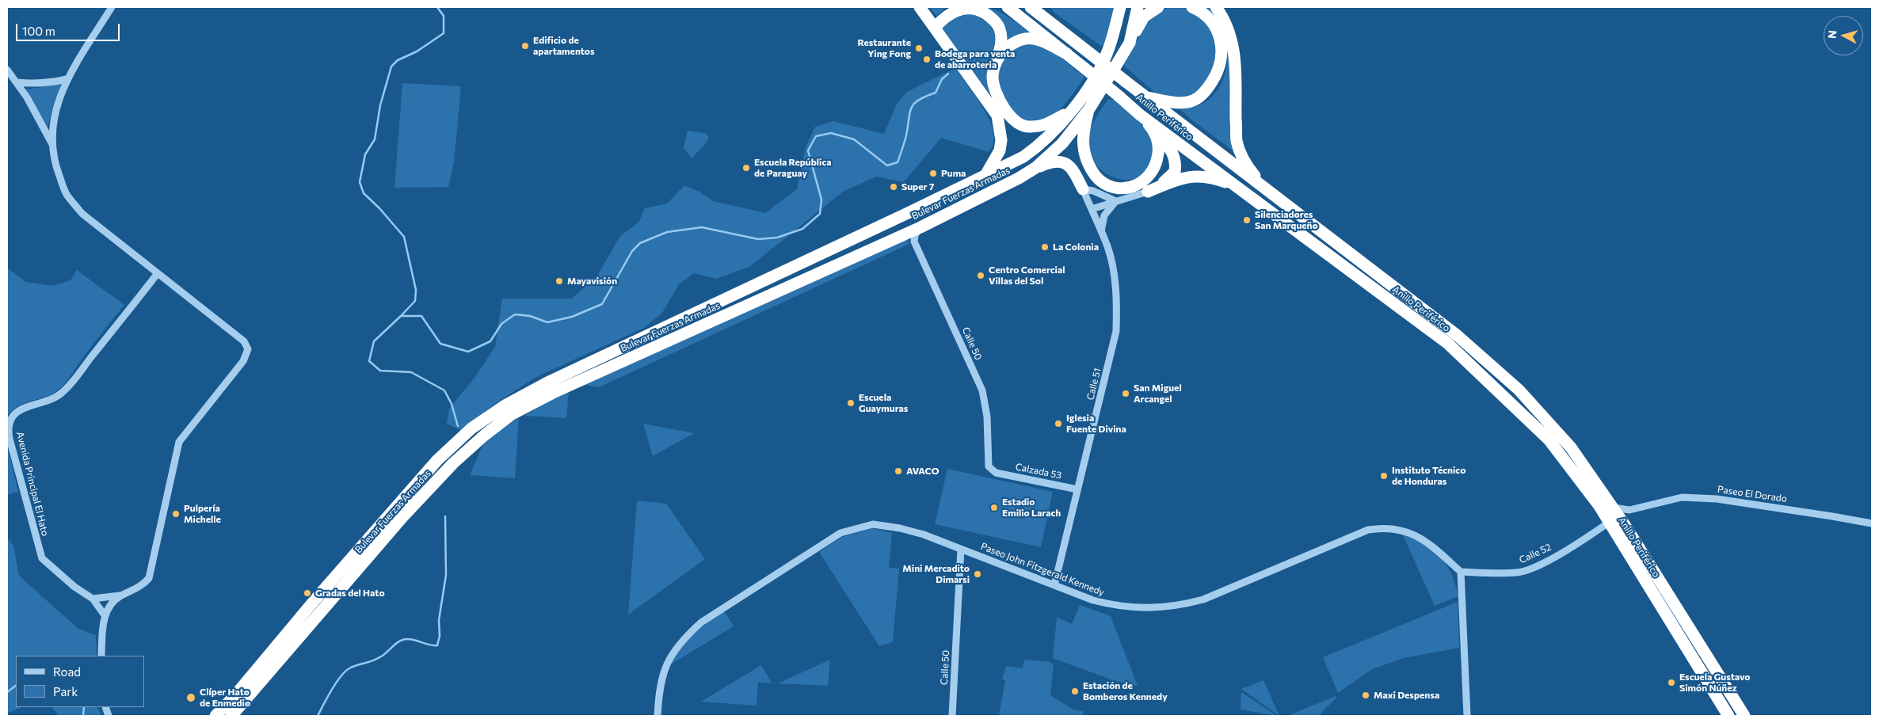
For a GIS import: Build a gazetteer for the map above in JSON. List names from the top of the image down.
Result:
{
  "streets": {
    "highway": ["Anillo Periférico", "Bulevar Fuerzas Armadas"],
    "street": [
      "Calle 50",
      "Calle 51",
      "Calzada 53",
      "Avenida Principal El Hato",
      "Paseo El Dorado",
      "Calle 52",
      "Paseo John Fitzgerald Kennedy"
    ]
  },
  "crossings": [
    ["Anillo Periférico", "Paseo El Dorado"],
    ["Anillo Periférico", "Calle 52"],
    ["Bulevar Fuerzas Armadas", "Calle 50"],
    ["Calle 50", "Calzada 53"],
    ["Calle 50", "Paseo John Fitzgerald Kennedy"],
    ["Calle 51", "Calzada 53"],
    ["Calle 51", "Paseo John Fitzgerald Kennedy"],
    ["Calle 52", "Paseo John Fitzgerald Kennedy"]
  ],
  "places": [
    "Edificio de apartamentos",
    "Restaurante Ying Fong",
    "Bodega para venta de abarroteria",
    "Escuela República de Paraguay",
    "Puma",
    "Super 7",
    "Silenciadores San Marqueño",
    "La Colonia",
    "Centro Comercial Villas del Sol",
    "Mayavisión",
    "San Miguel Arcangel",
    "Escuela Guaymuras",
    "Iglesia Fuente Divina",
    "AVACO",
    "Instituto Técnico de Honduras",
    "Estadio Emilio Larach",
    "Pulpería Michelle",
    "Mini Mercadito Dimarsi",
    "Gradas del Hato",
    "Escuela Gustavo Simón Núñez",
    "Estación de Bomberos Kennedy",
    "Maxi Despensa",
    "Clíper Hato de Enmedio"
  ],
  "legend": ["Road", "Park"],
  "scale_bar": "100 m",
  "north": "left"
}
